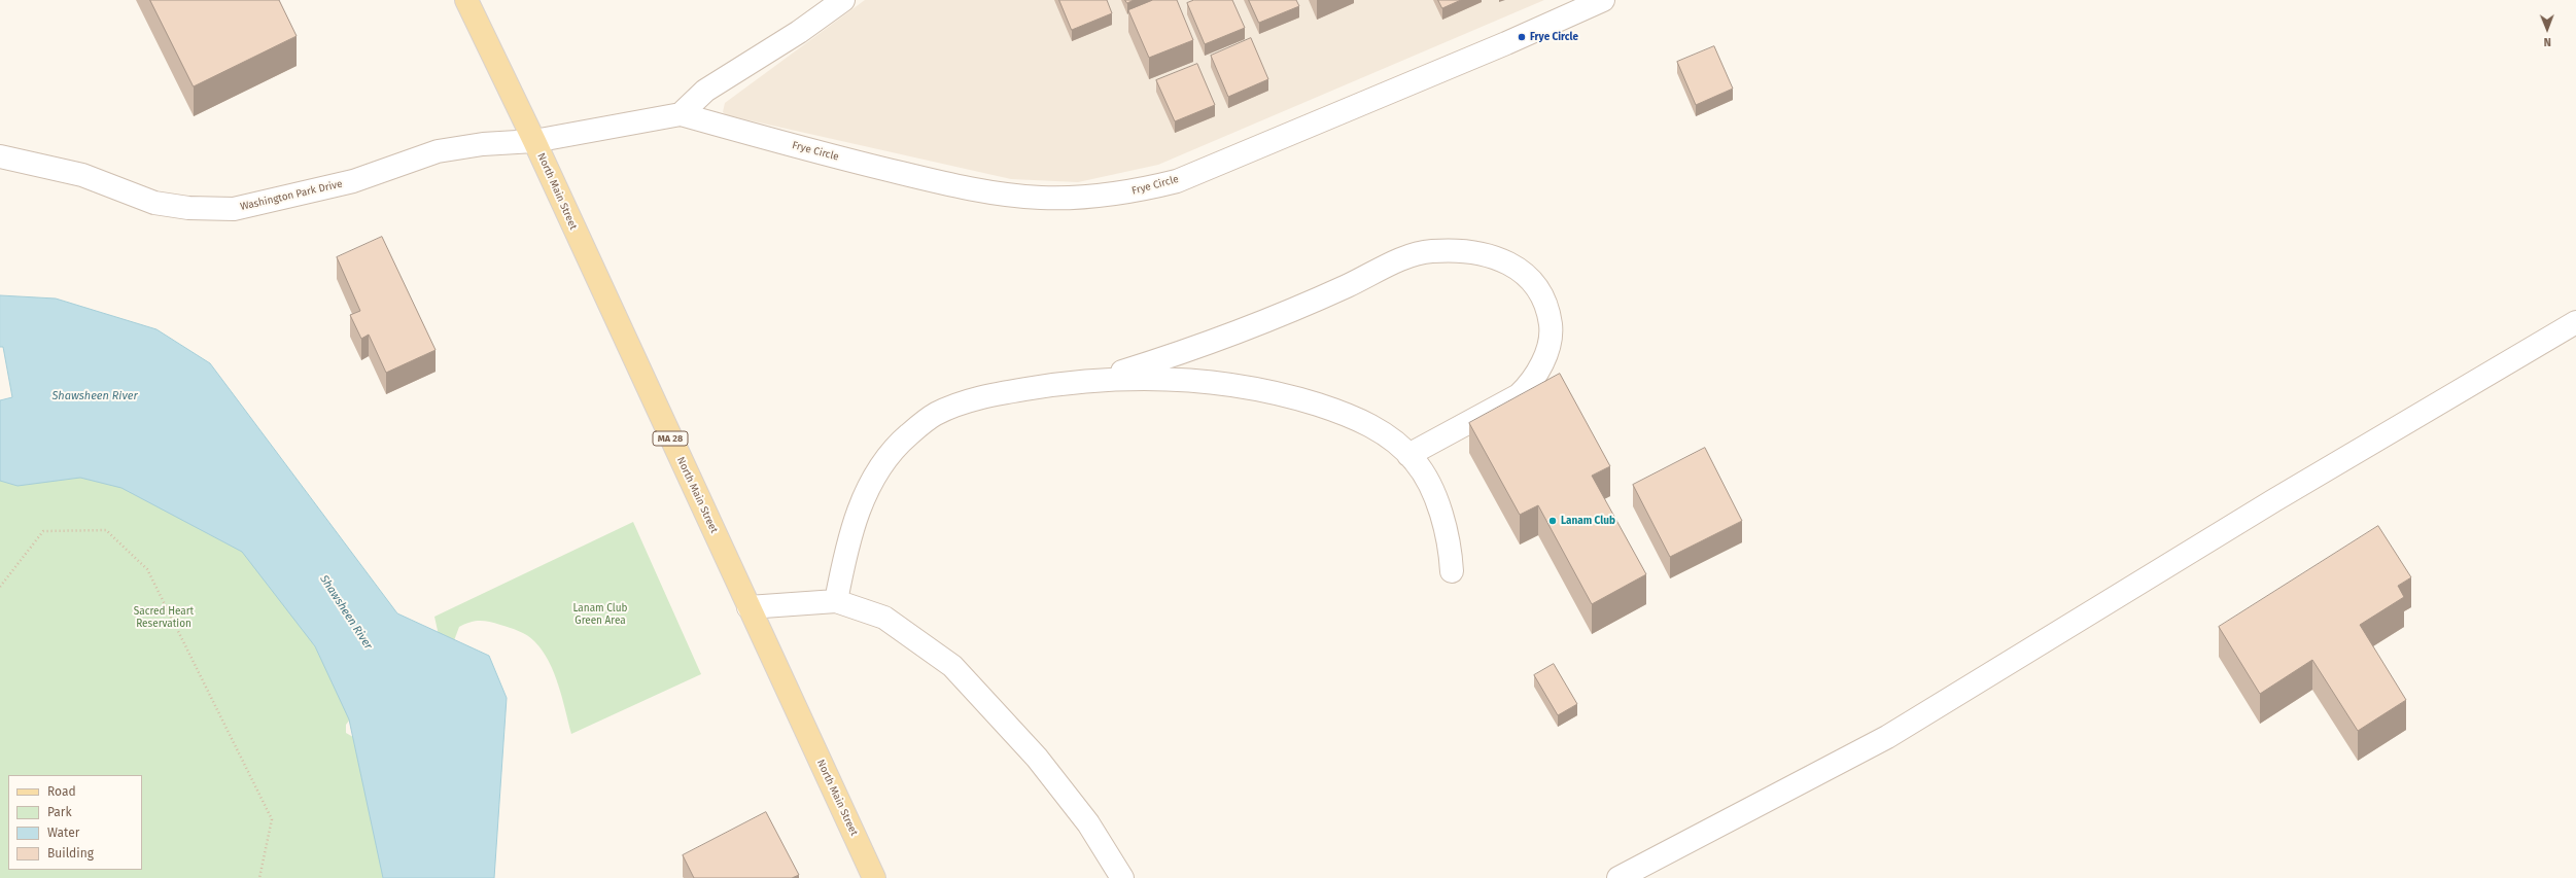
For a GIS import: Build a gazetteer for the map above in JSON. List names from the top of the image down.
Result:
{
  "streets": {
    "main road": ["North Main Street", "MA 28"],
    "street": ["Frye Circle", "Washington Park Drive"]
  },
  "crossings": [
    ["Frye Circle", "North Main Street"],
    ["Frye Circle", "Washington Park Drive"],
    ["North Main Street", "Washington Park Drive"]
  ],
  "water": ["Shawsheen River"],
  "parks": ["Lanam Club Green Area", "Sacred Heart Reservation"],
  "places": ["Frye Circle", "Lanam Club"],
  "legend": [
    "Road",
    "Park",
    "Water",
    "Building"
  ],
  "north": "bottom"
}
